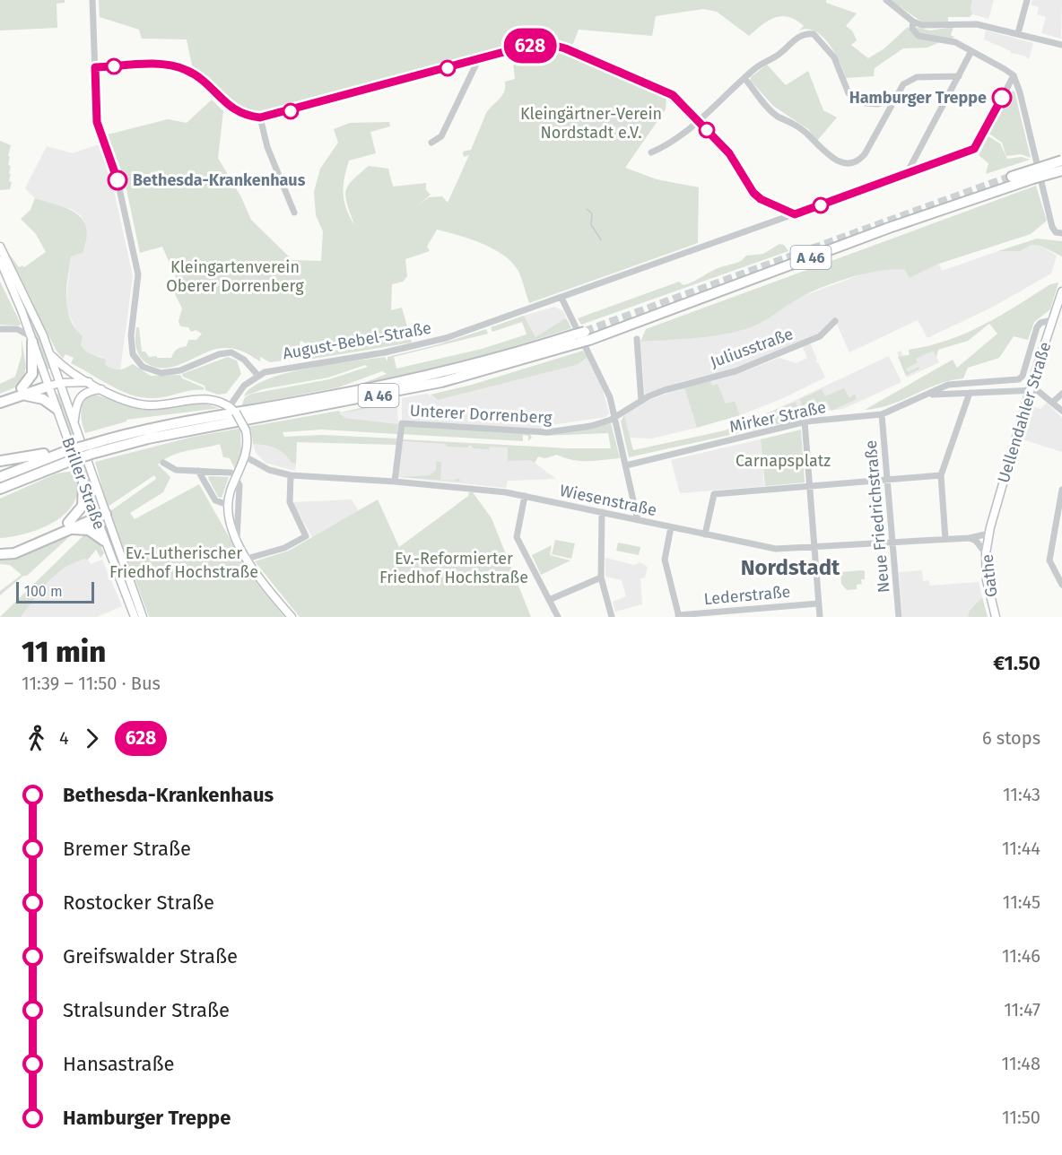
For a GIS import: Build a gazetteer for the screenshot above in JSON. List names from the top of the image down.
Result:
{
  "streets": {
    "highway": ["A 46"],
    "main road": ["Uellendahler Straße", "Briller Straße", "Gathe"],
    "street": [
      "August-Bebel-Straße",
      "Juliusstraße",
      "Unterer Dorrenberg",
      "Mirker Straße",
      "Wiesenstraße",
      "Neue Friedrichstraße",
      "Lederstraße"
    ]
  },
  "crossings": [
    ["Juliusstraße", "Unterer Dorrenberg"],
    ["Uellendahler Straße", "Mirker Straße"],
    ["Uellendahler Straße", "Wiesenstraße"],
    ["Uellendahler Straße", "Gathe"],
    ["Unterer Dorrenberg", "Wiesenstraße"],
    ["Mirker Straße", "Neue Friedrichstraße"],
    ["Wiesenstraße", "Neue Friedrichstraße"],
    ["Wiesenstraße", "Gathe"]
  ],
  "districts": ["Nordstadt"],
  "parks": [
    "Kleingärtner-Verein Nordstadt e.V.",
    "Kleingartenverein Oberer Dorrenberg",
    "Carnapsplatz",
    "Ev.-Lutherischer Friedhof Hochstraße",
    "Ev.-Reformierter Friedhof Hochstraße"
  ],
  "places": ["Hamburger Treppe", "Bethesda-Krankenhaus"],
  "lines": ["bus line 628"],
  "scale_bar": "100 m",
  "page": {
    "on_map": "628",
    "scale": "100 m",
    "heading": ["11 min", "11:39 – 11:50 · Bus", "€1.50"],
    "legs": ["4", "628", "6 stops"],
    "list": [
      {
        "name": "Bethesda-Krankenhaus",
        "value": "11:43"
      },
      {
        "name": "Bremer Straße",
        "value": "11:44"
      },
      {
        "name": "Rostocker Straße",
        "value": "11:45"
      },
      {
        "name": "Greifswalder Straße",
        "value": "11:46"
      },
      {
        "name": "Stralsunder Straße",
        "value": "11:47"
      },
      {
        "name": "Hansastraße",
        "value": "11:48"
      },
      {
        "name": "Hamburger Treppe",
        "value": "11:50"
      }
    ]
  }
}
